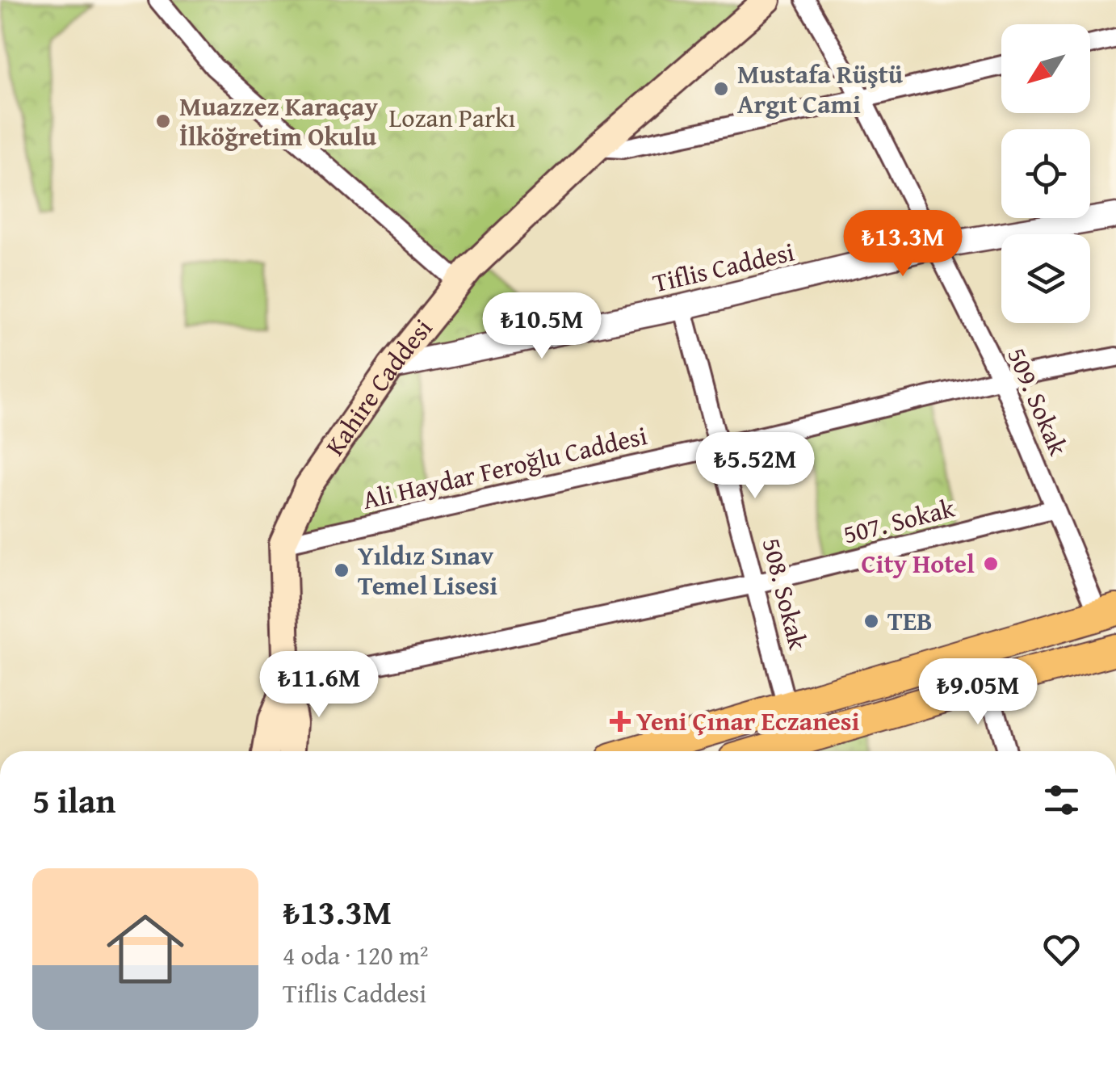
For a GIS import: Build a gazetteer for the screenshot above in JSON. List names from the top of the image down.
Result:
{
  "streets": {
    "main road": ["Kahire Caddesi"],
    "street": [
      "Tiflis Caddesi",
      "509. Sokak",
      "Ali Haydar Feroğlu Caddesi",
      "507. Sokak",
      "508. Sokak"
    ]
  },
  "crossings": [
    ["Tiflis Caddesi", "Kahire Caddesi"],
    ["Tiflis Caddesi", "509. Sokak"],
    ["Tiflis Caddesi", "508. Sokak"],
    ["Kahire Caddesi", "Ali Haydar Feroğlu Caddesi"],
    ["Kahire Caddesi", "507. Sokak"],
    ["509. Sokak", "Ali Haydar Feroğlu Caddesi"],
    ["509. Sokak", "507. Sokak"],
    ["Ali Haydar Feroğlu Caddesi", "508. Sokak"],
    ["507. Sokak", "508. Sokak"]
  ],
  "parks": ["Lozan Parkı"],
  "places": {
    "other": [
      "Mustafa Rüştü Argıt Cami",
      "Muazzez Karaçay İlköğretim Okulu",
      "City Hotel",
      "Yıldız Sınav Temel Lisesi",
      "TEB"
    ],
    "health": ["Yeni Çınar Eczanesi"]
  },
  "north": "bottom left",
  "page": {
    "price": [
      "₺13.3M",
      "₺10.5M",
      "₺5.52M",
      "₺11.6M",
      "₺9.05M"
    ],
    "heading": "5 ilan",
    "list": [
      {
        "name": "₺13.3M",
        "note": "4 oda · 120 m² · Tiflis Caddesi"
      }
    ]
  }
}
